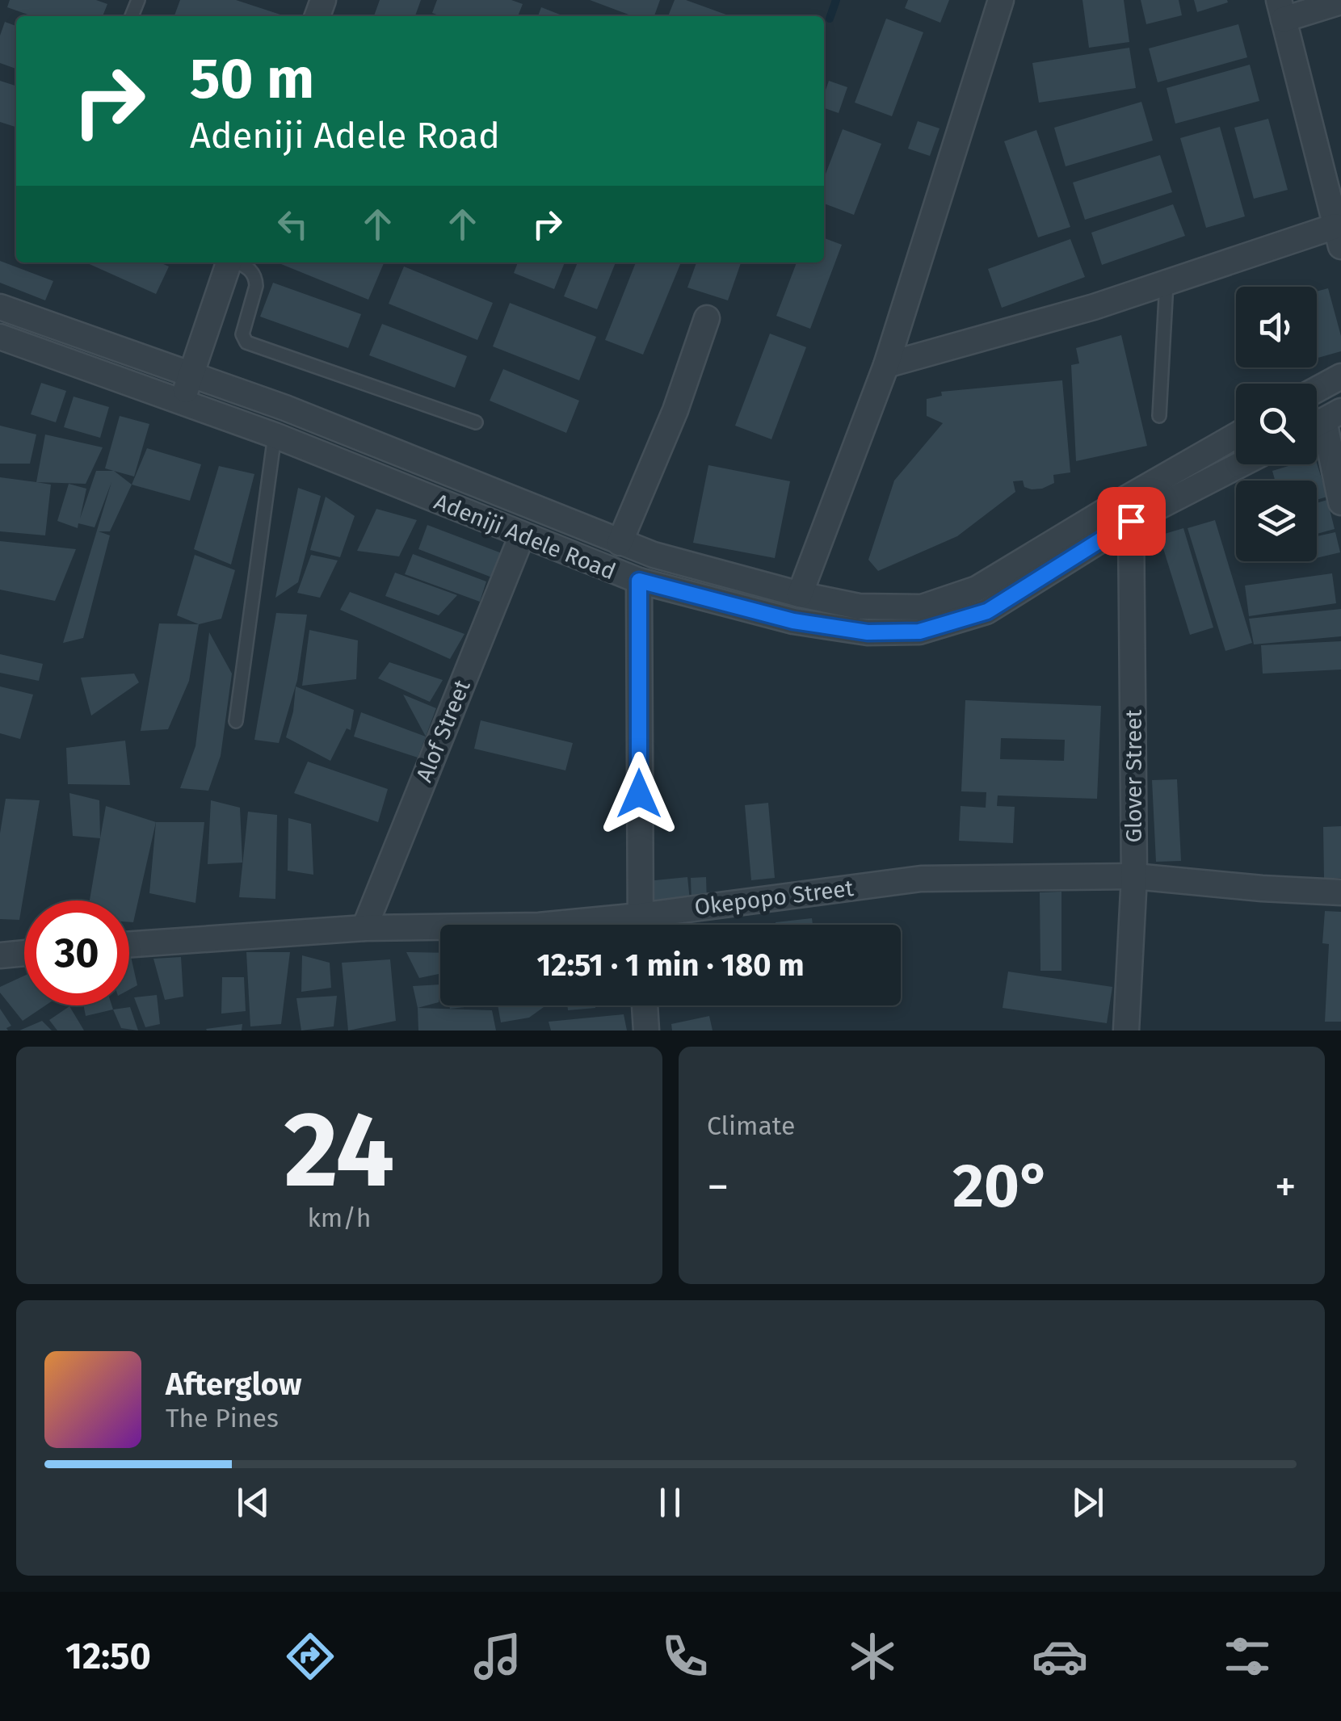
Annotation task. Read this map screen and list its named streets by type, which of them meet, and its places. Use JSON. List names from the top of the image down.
{
  "streets": {
    "street": [
      "Adeniji Adele Road",
      "Alof Street",
      "Glover Street",
      "Okepopo Street"
    ]
  },
  "crossings": [
    ["Adeniji Adele Road", "Alof Street"],
    ["Adeniji Adele Road", "Glover Street"],
    ["Alof Street", "Okepopo Street"],
    ["Glover Street", "Okepopo Street"]
  ],
  "page": {
    "turn": ["50 m", "Adeniji Adele Road"],
    "limit": "30",
    "trip": "12:51 · 1 min · 180 m",
    "tile": [
      ["24", "km/h"],
      "Climate"
    ],
    "heat": ["−", "20°", "+"],
    "song": ["Afterglow", "The Pines"],
    "tabs": "12:50"
  }
}
